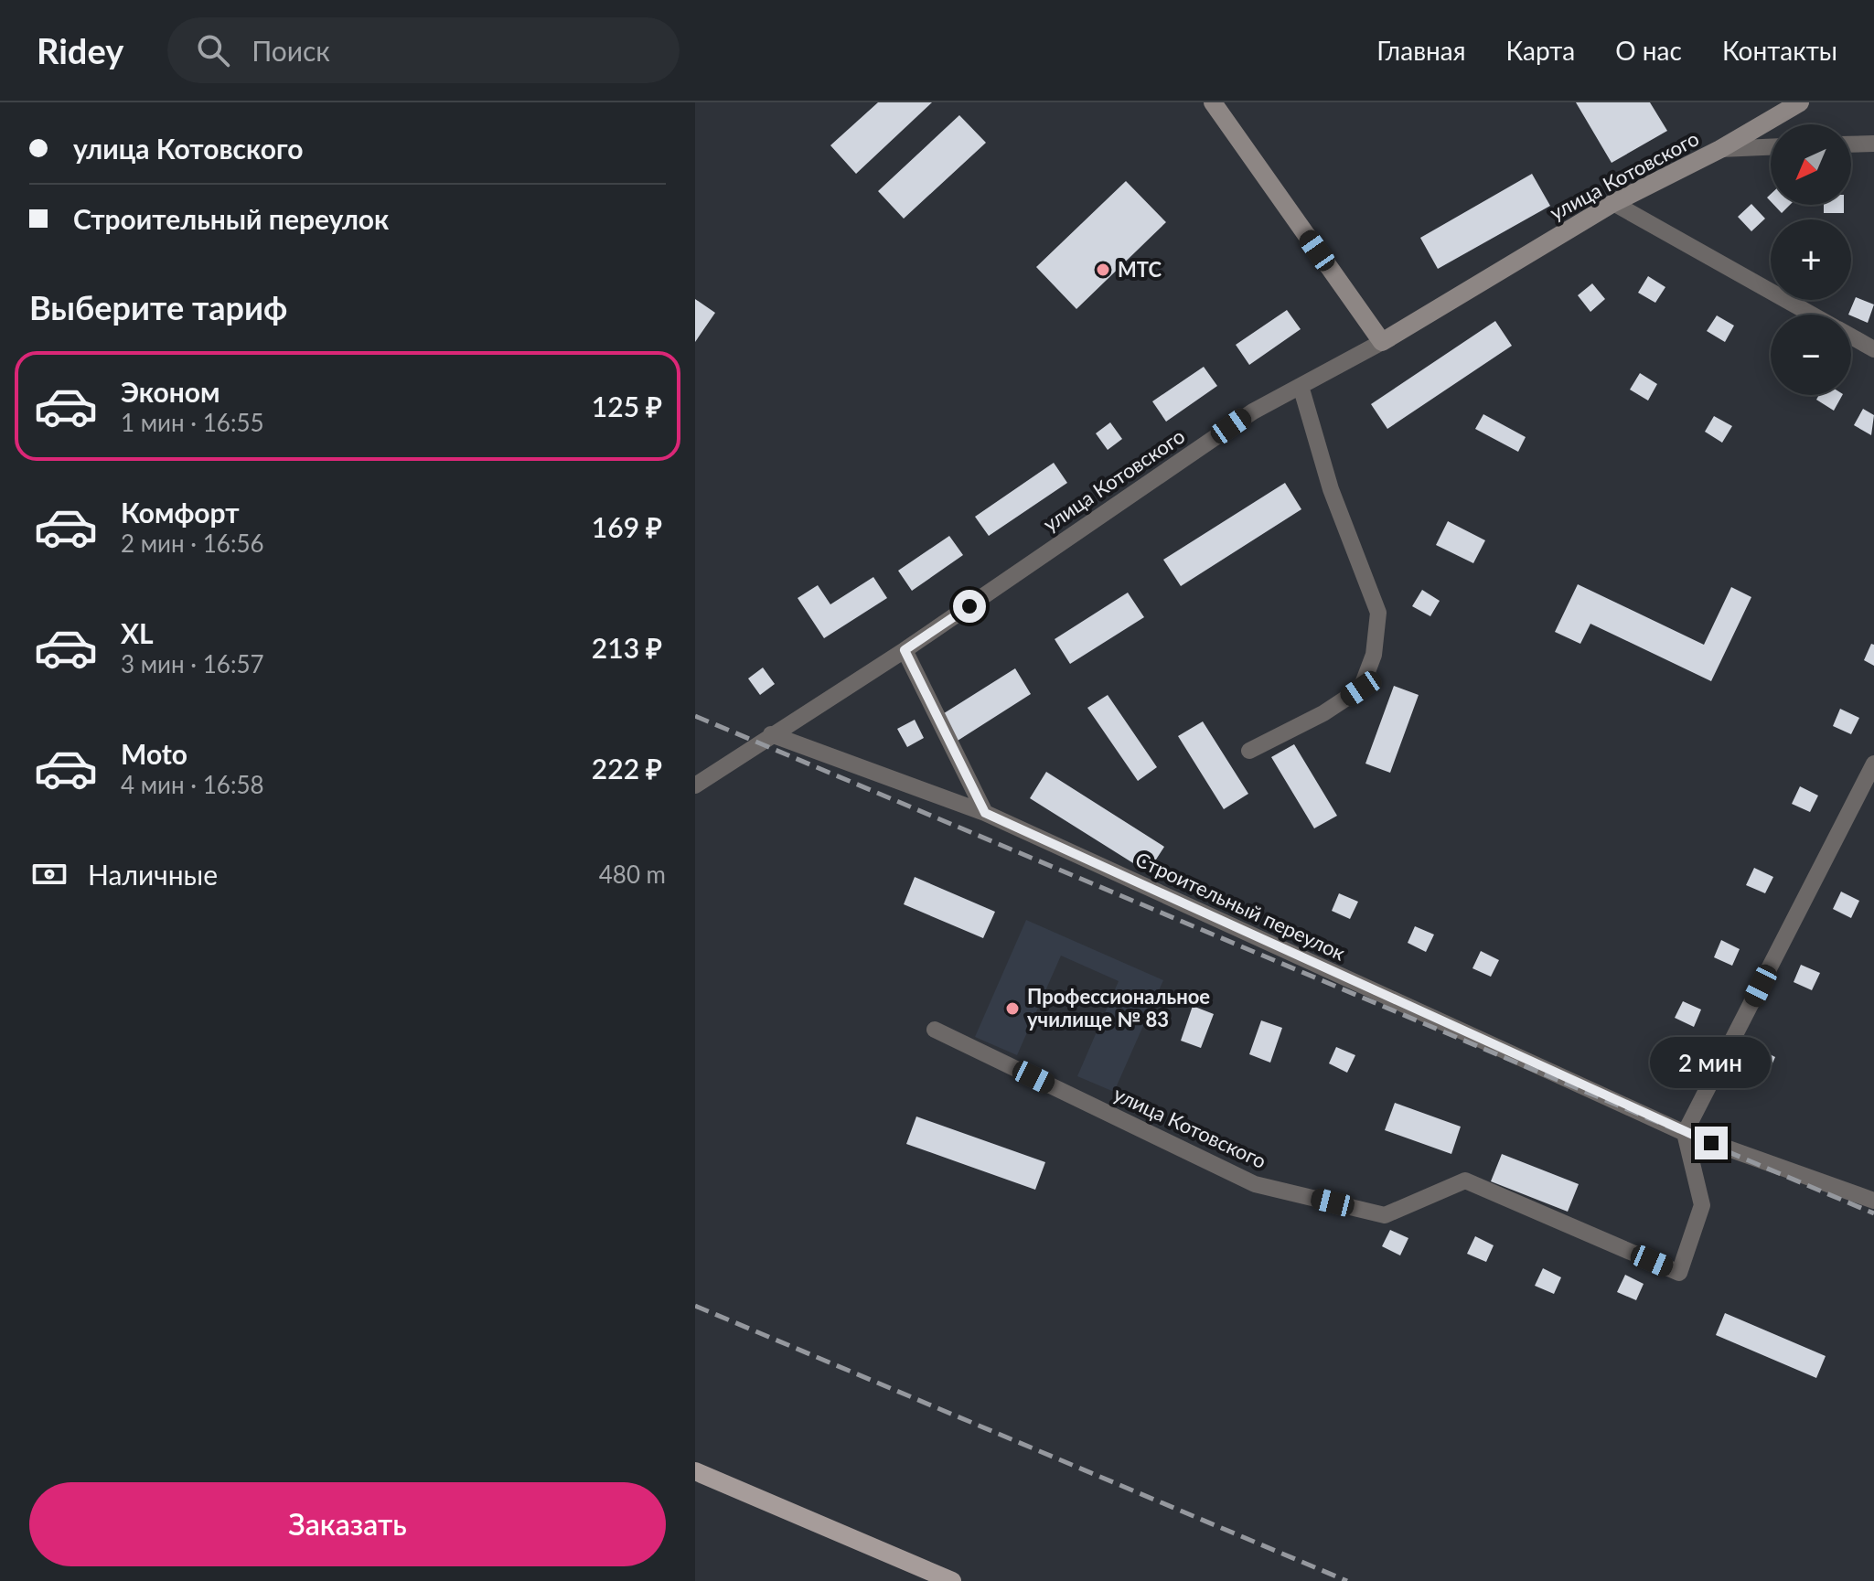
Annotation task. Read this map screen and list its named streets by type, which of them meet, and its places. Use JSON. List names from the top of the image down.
{
  "streets": {
    "main road": ["улица Котовского"],
    "street": ["Строительный переулок"]
  },
  "crossings": [
    ["улица Котовского", "Строительный переулок"]
  ],
  "places": ["МТС", "Профессиональное училище № 83"],
  "north": "bottom left",
  "page": {
    "header": "Ridey",
    "search": "Поиск",
    "nav": [
      "Главная",
      "Карта",
      "О нас",
      "Контакты"
    ],
    "banner": ["улица Котовского", "Строительный переулок"],
    "map_buttons": ["+", "−"],
    "heading": "Выберите тариф",
    "list": [
      {
        "name": "Эконом",
        "note": "1 мин · 16:55",
        "value": "125 ₽"
      },
      {
        "name": "Комфорт",
        "note": "2 мин · 16:56",
        "value": "169 ₽"
      },
      {
        "name": "XL",
        "note": "3 мин · 16:57",
        "value": "213 ₽"
      },
      {
        "name": "Moto",
        "note": "4 мин · 16:58",
        "value": "222 ₽"
      }
    ],
    "pay": ["Наличные", "480 m"],
    "bubble": "2 мин",
    "buttons": "Заказать"
  }
}
